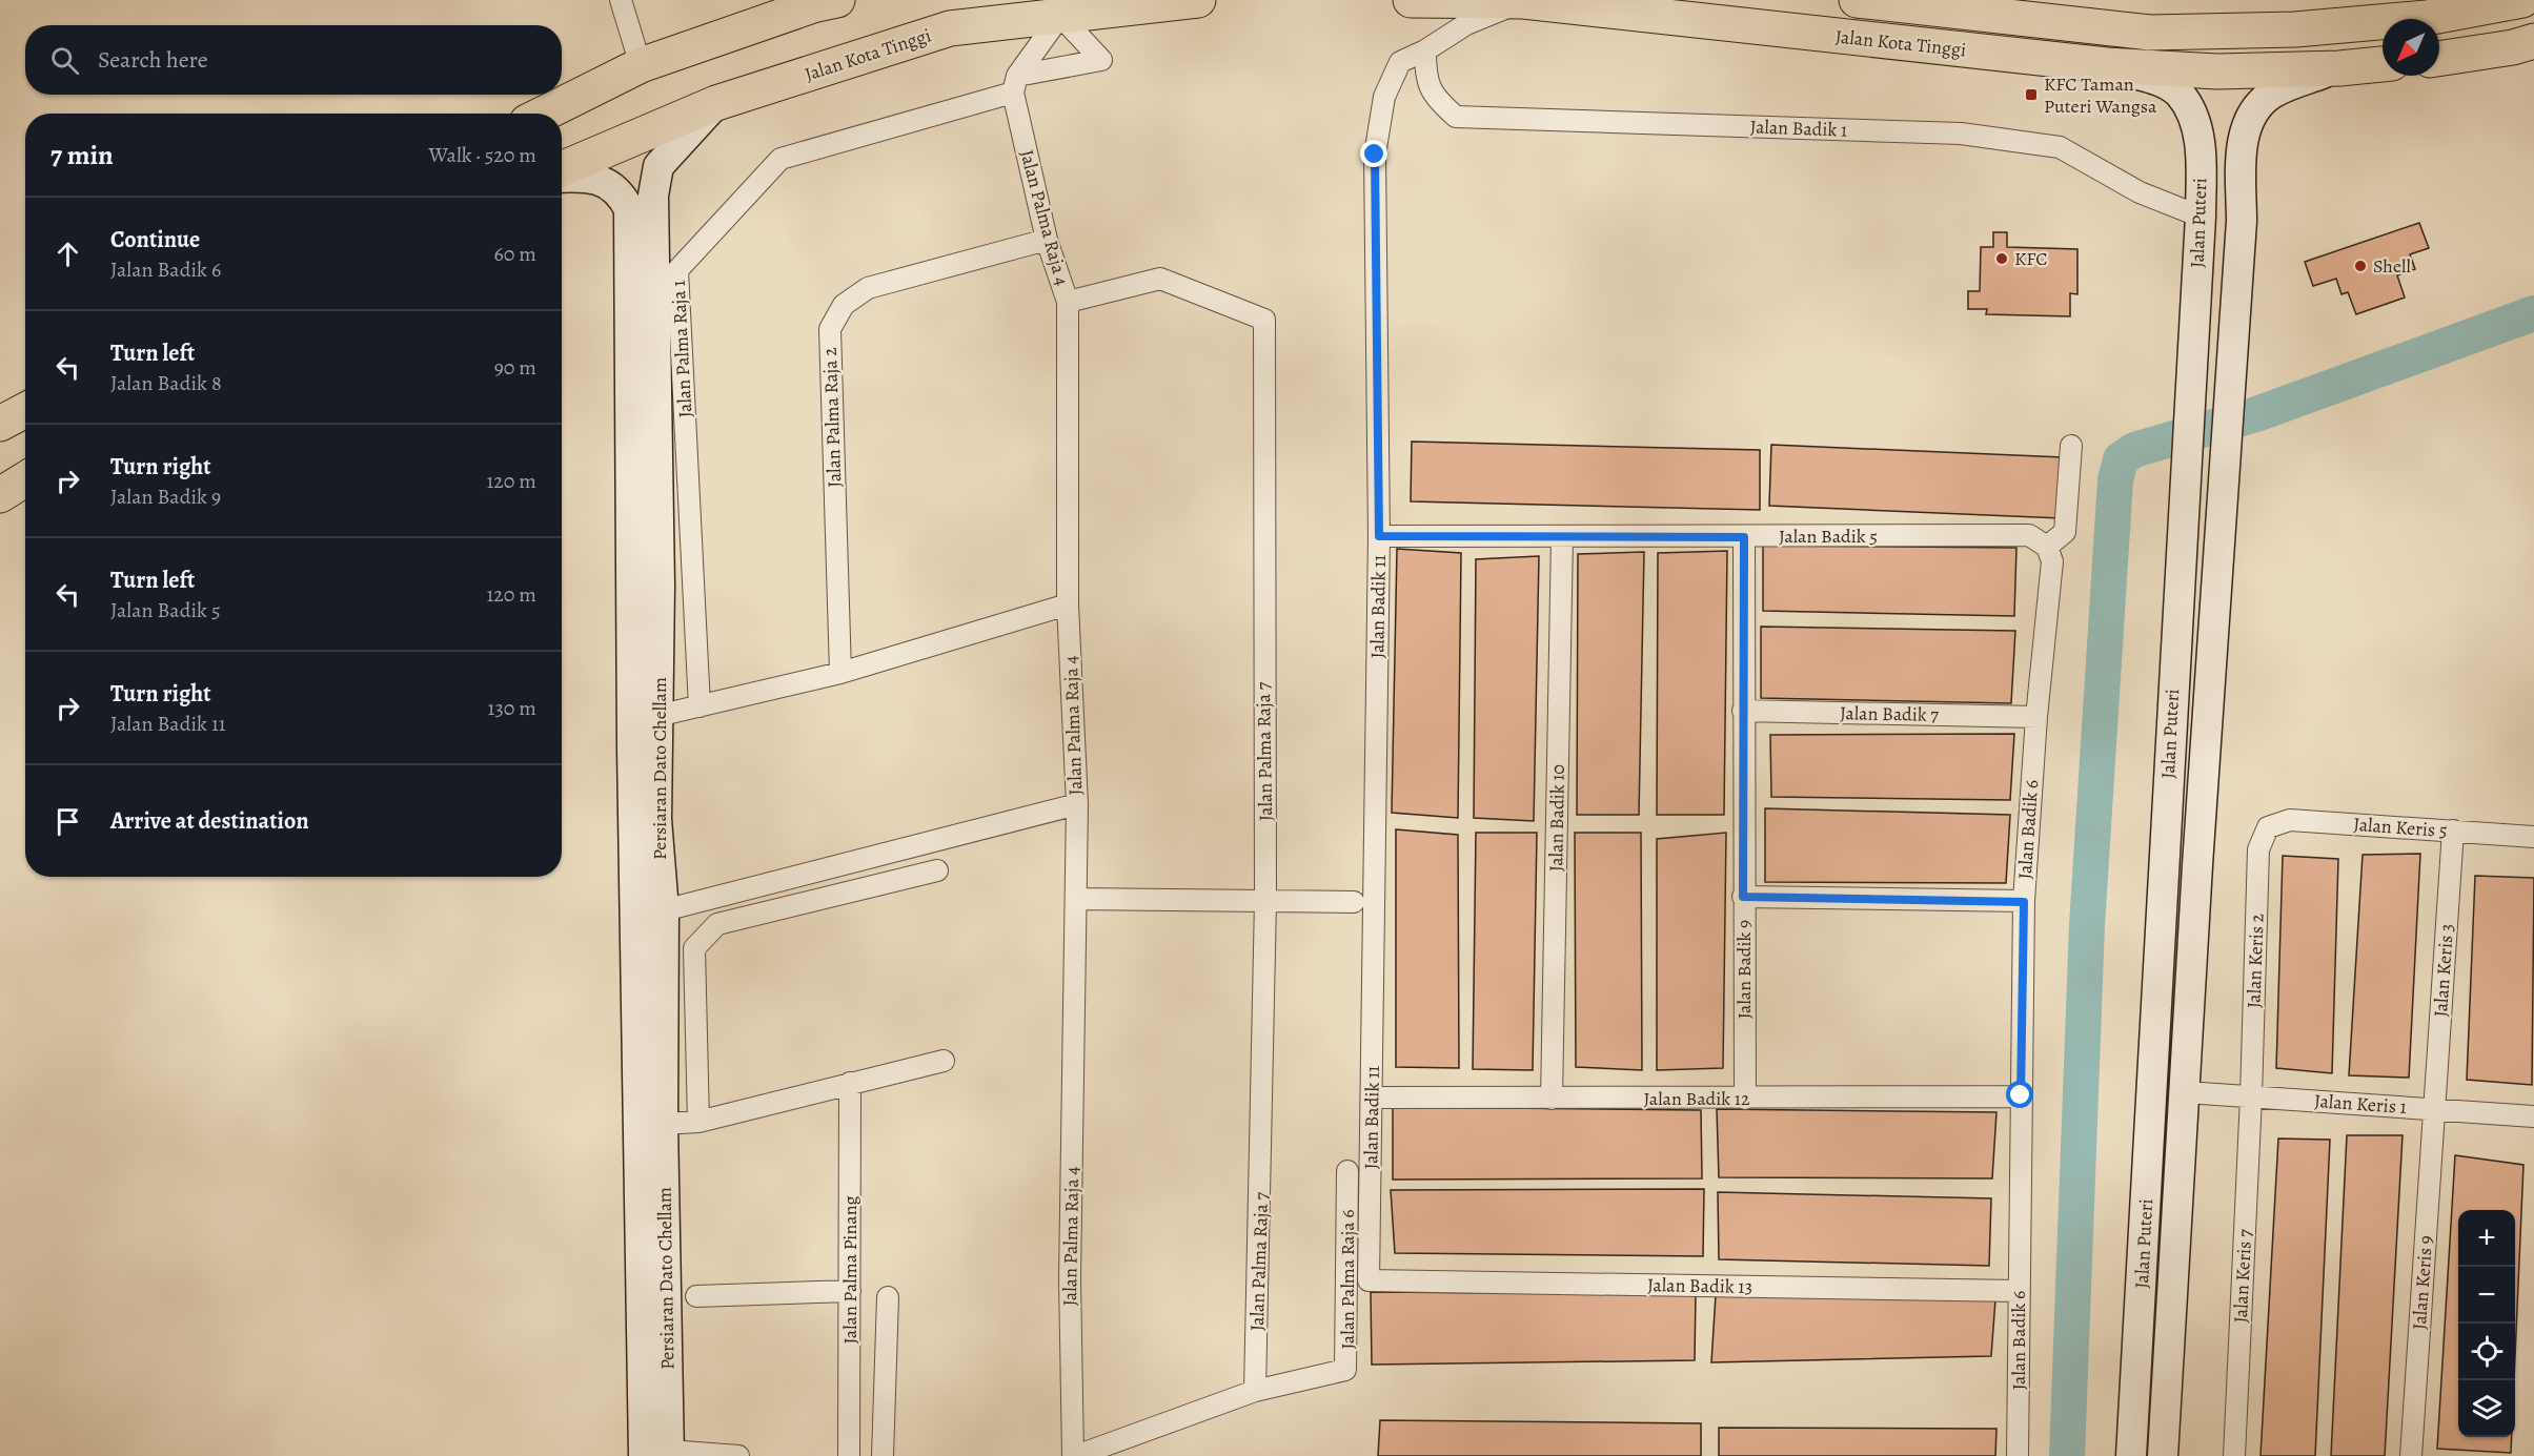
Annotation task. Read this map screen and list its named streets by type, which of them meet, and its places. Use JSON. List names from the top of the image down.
{
  "streets": {
    "highway": ["Jalan Kota Tinggi"],
    "main road": ["Jalan Puteri", "Persiaran Dato Chellam"],
    "street": [
      "Jalan Badik 1",
      "Jalan Palma Raja 4",
      "Jalan Palma Raja 1",
      "Jalan Palma Raja 2",
      "Jalan Badik 5",
      "Jalan Badik 11",
      "Jalan Badik 7",
      "Jalan Palma Raja 7",
      "Jalan Badik 10",
      "Jalan Keris 5",
      "Jalan Badik 6",
      "Jalan Keris 2",
      "Jalan Badik 9",
      "Jalan Keris 3",
      "Jalan Badik 12",
      "Jalan Keris 1",
      "Jalan Palma Pinang",
      "Jalan Keris 7",
      "Jalan Palma Raja 6",
      "Jalan Keris 9",
      "Jalan Badik 13"
    ]
  },
  "crossings": [
    ["Jalan Kota Tinggi", "Jalan Puteri"],
    ["Jalan Kota Tinggi", "Jalan Palma Raja 1"],
    ["Jalan Kota Tinggi", "Jalan Badik 11"],
    ["Jalan Kota Tinggi", "Persiaran Dato Chellam"],
    ["Jalan Badik 1", "Jalan Puteri"],
    ["Jalan Badik 1", "Jalan Badik 11"],
    ["Jalan Palma Raja 4", "Jalan Palma Raja 1"],
    ["Jalan Palma Raja 4", "Jalan Palma Raja 2"],
    ["Jalan Palma Raja 4", "Jalan Palma Raja 7"],
    ["Jalan Palma Raja 4", "Jalan Palma Raja 6"],
    ["Jalan Puteri", "Jalan Keris 1"],
    ["Jalan Badik 5", "Jalan Badik 11"],
    ["Jalan Badik 5", "Jalan Badik 10"],
    ["Jalan Badik 5", "Jalan Badik 6"],
    ["Jalan Badik 5", "Jalan Badik 9"],
    ["Jalan Badik 11", "Jalan Badik 12"],
    ["Jalan Badik 11", "Jalan Badik 13"],
    ["Jalan Badik 7", "Jalan Badik 6"],
    ["Jalan Badik 7", "Jalan Badik 9"],
    ["Jalan Palma Raja 7", "Jalan Palma Raja 6"],
    ["Jalan Badik 10", "Jalan Badik 12"],
    ["Jalan Keris 5", "Jalan Keris 2"],
    ["Jalan Keris 5", "Jalan Keris 3"],
    ["Jalan Badik 6", "Jalan Badik 12"],
    ["Jalan Badik 6", "Jalan Badik 13"],
    ["Jalan Keris 2", "Jalan Keris 1"],
    ["Jalan Keris 2", "Jalan Keris 7"],
    ["Jalan Badik 9", "Jalan Badik 12"],
    ["Jalan Keris 3", "Jalan Keris 1"],
    ["Jalan Keris 3", "Jalan Keris 9"],
    ["Jalan Keris 1", "Jalan Keris 7"],
    ["Jalan Keris 1", "Jalan Keris 9"]
  ],
  "places": {
    "transit": ["KFC Taman Puteri Wangsa"],
    "other": ["KFC", "Shell"]
  },
  "north": "bottom left",
  "page": {
    "search": "Search here",
    "heading": ["7 min", "Walk · 520 m"],
    "list": [
      ["Continue", "Jalan Badik 6", "60 m"],
      ["Turn left", "Jalan Badik 8", "90 m"],
      ["Turn right", "Jalan Badik 9", "120 m"],
      ["Turn left", "Jalan Badik 5", "120 m"],
      ["Turn right", "Jalan Badik 11", "130 m"],
      "Arrive at destination"
    ],
    "map_buttons": ["+", "−"]
  }
}
